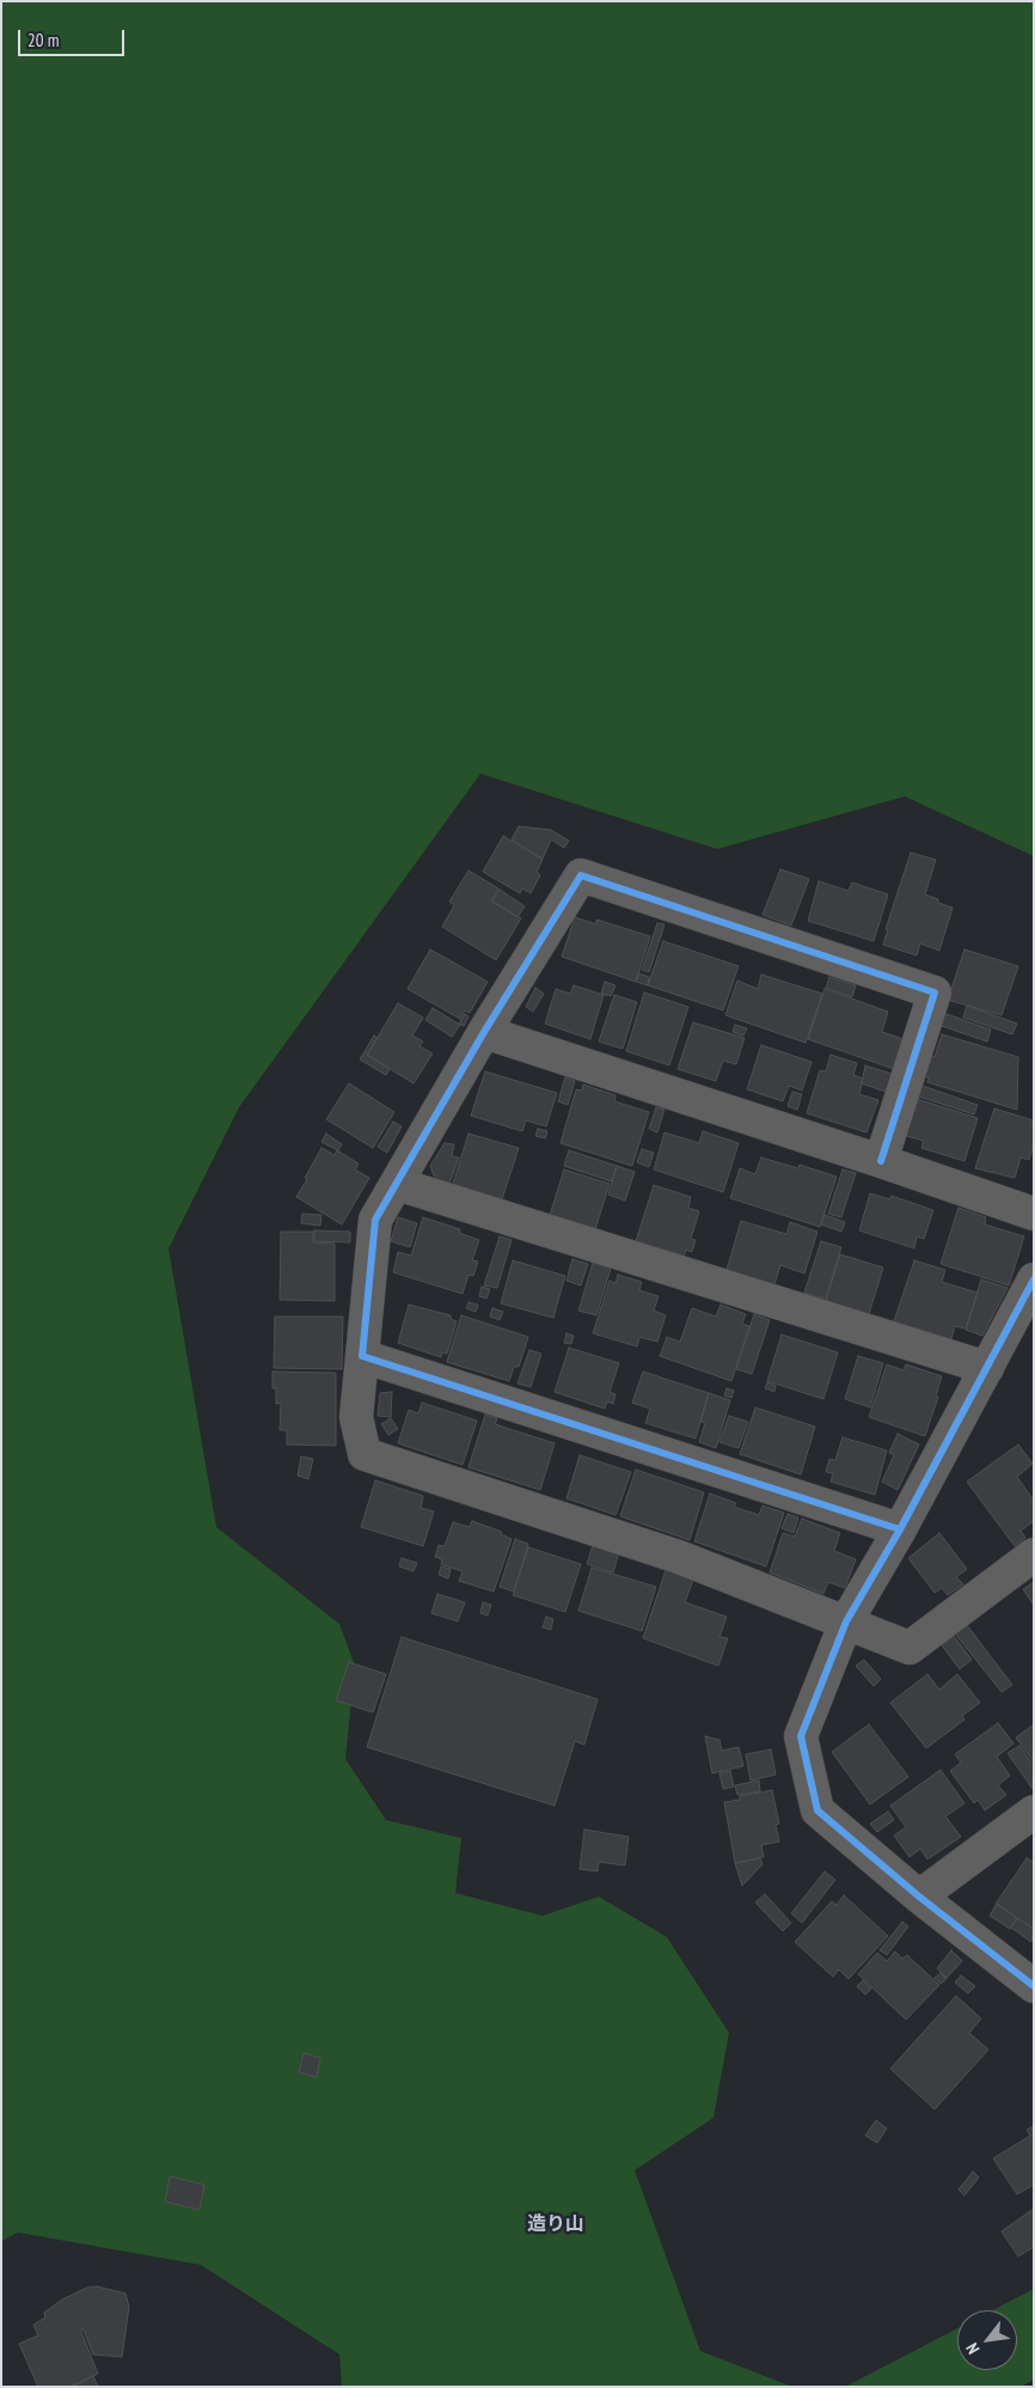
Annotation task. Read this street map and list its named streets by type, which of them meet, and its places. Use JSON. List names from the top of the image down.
{
  "districts": ["造り山"],
  "scale_bar": "20 m",
  "north": "bottom left"
}
